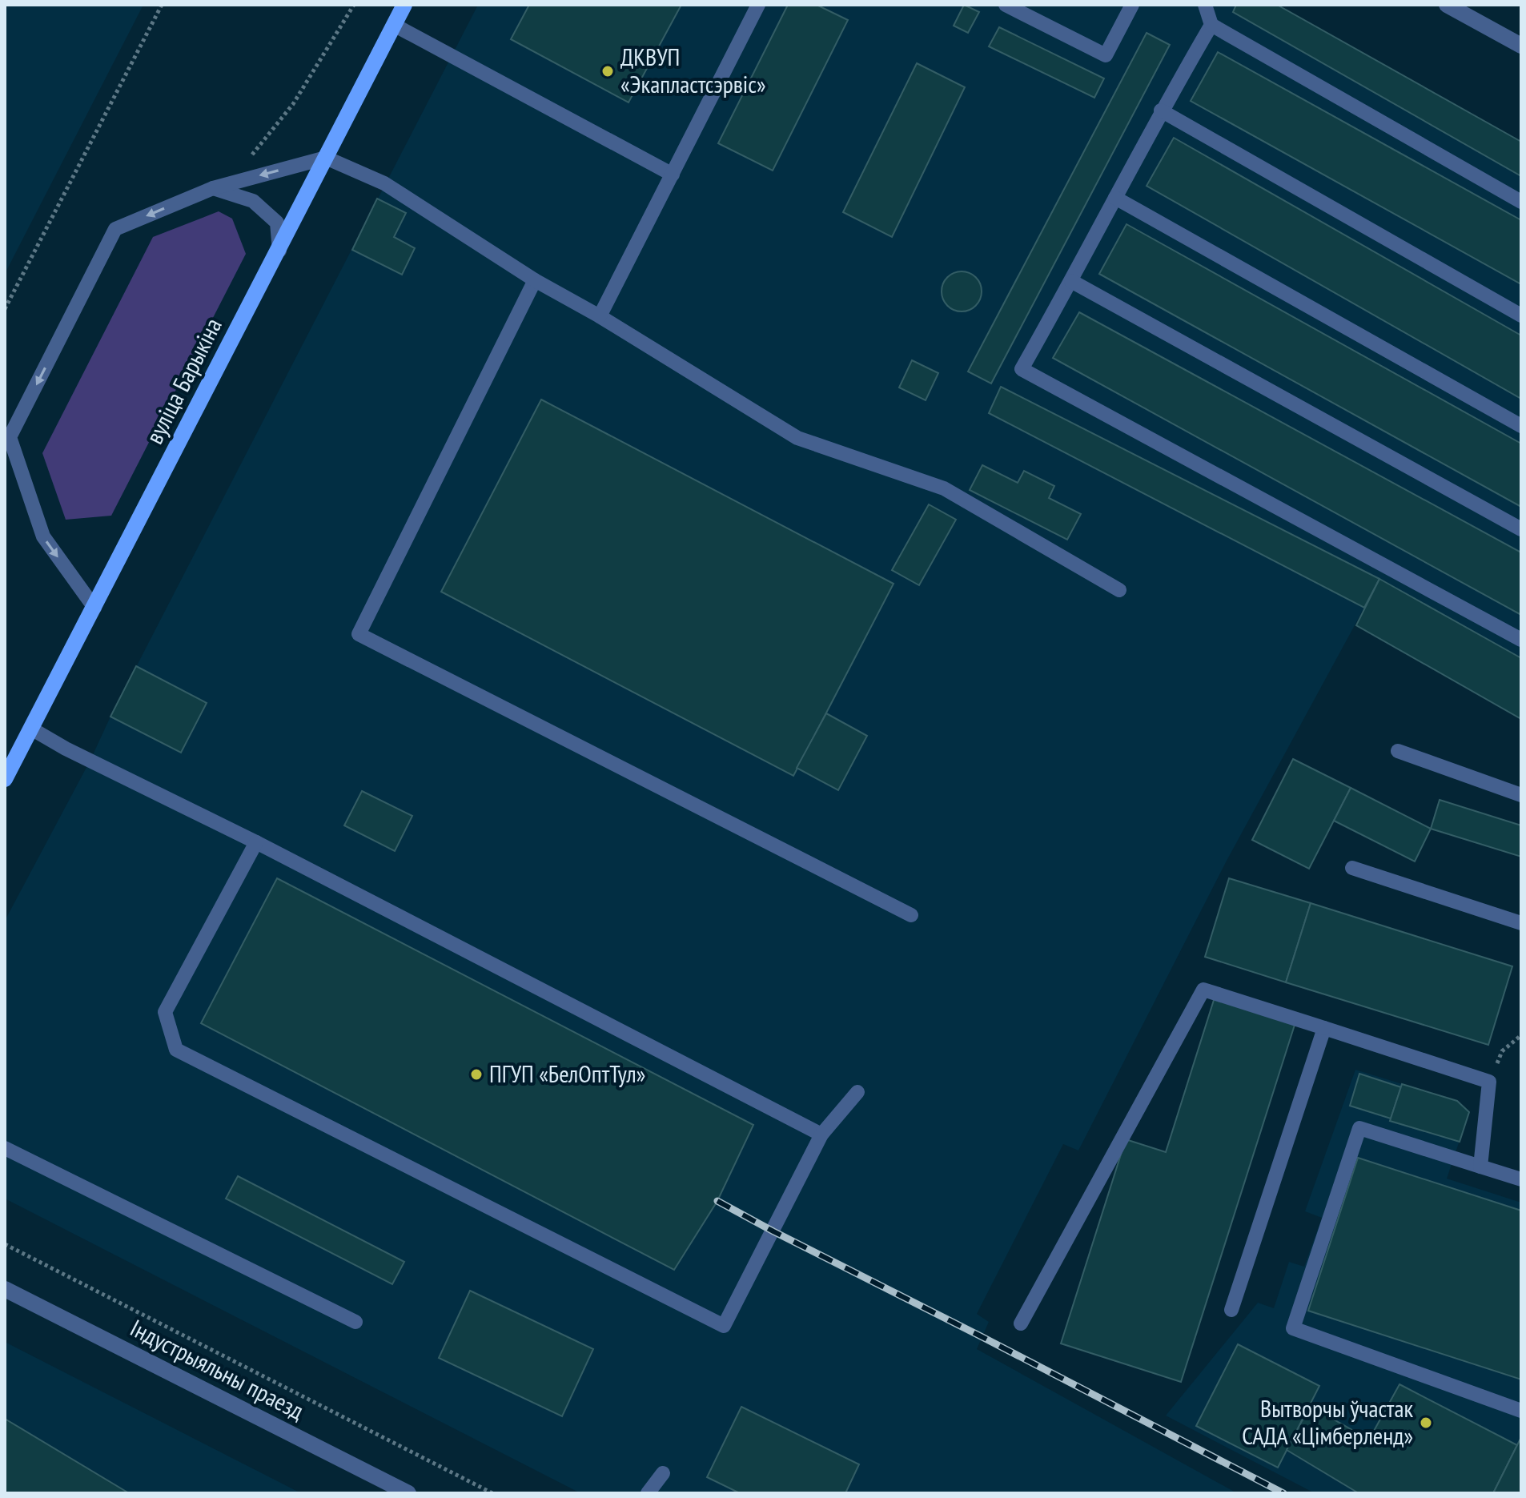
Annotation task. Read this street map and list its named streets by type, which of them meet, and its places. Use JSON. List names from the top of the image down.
{
  "streets": {
    "main road": ["вуліца Барыкіна"],
    "street": ["Індустрыяльны праезд"]
  },
  "places": ["ДКВУП «Экапластсэрвіс»", "ПГУП «БелОптТул»", "Вытворчы ўчастак САДА «Цімберленд»"]
}
